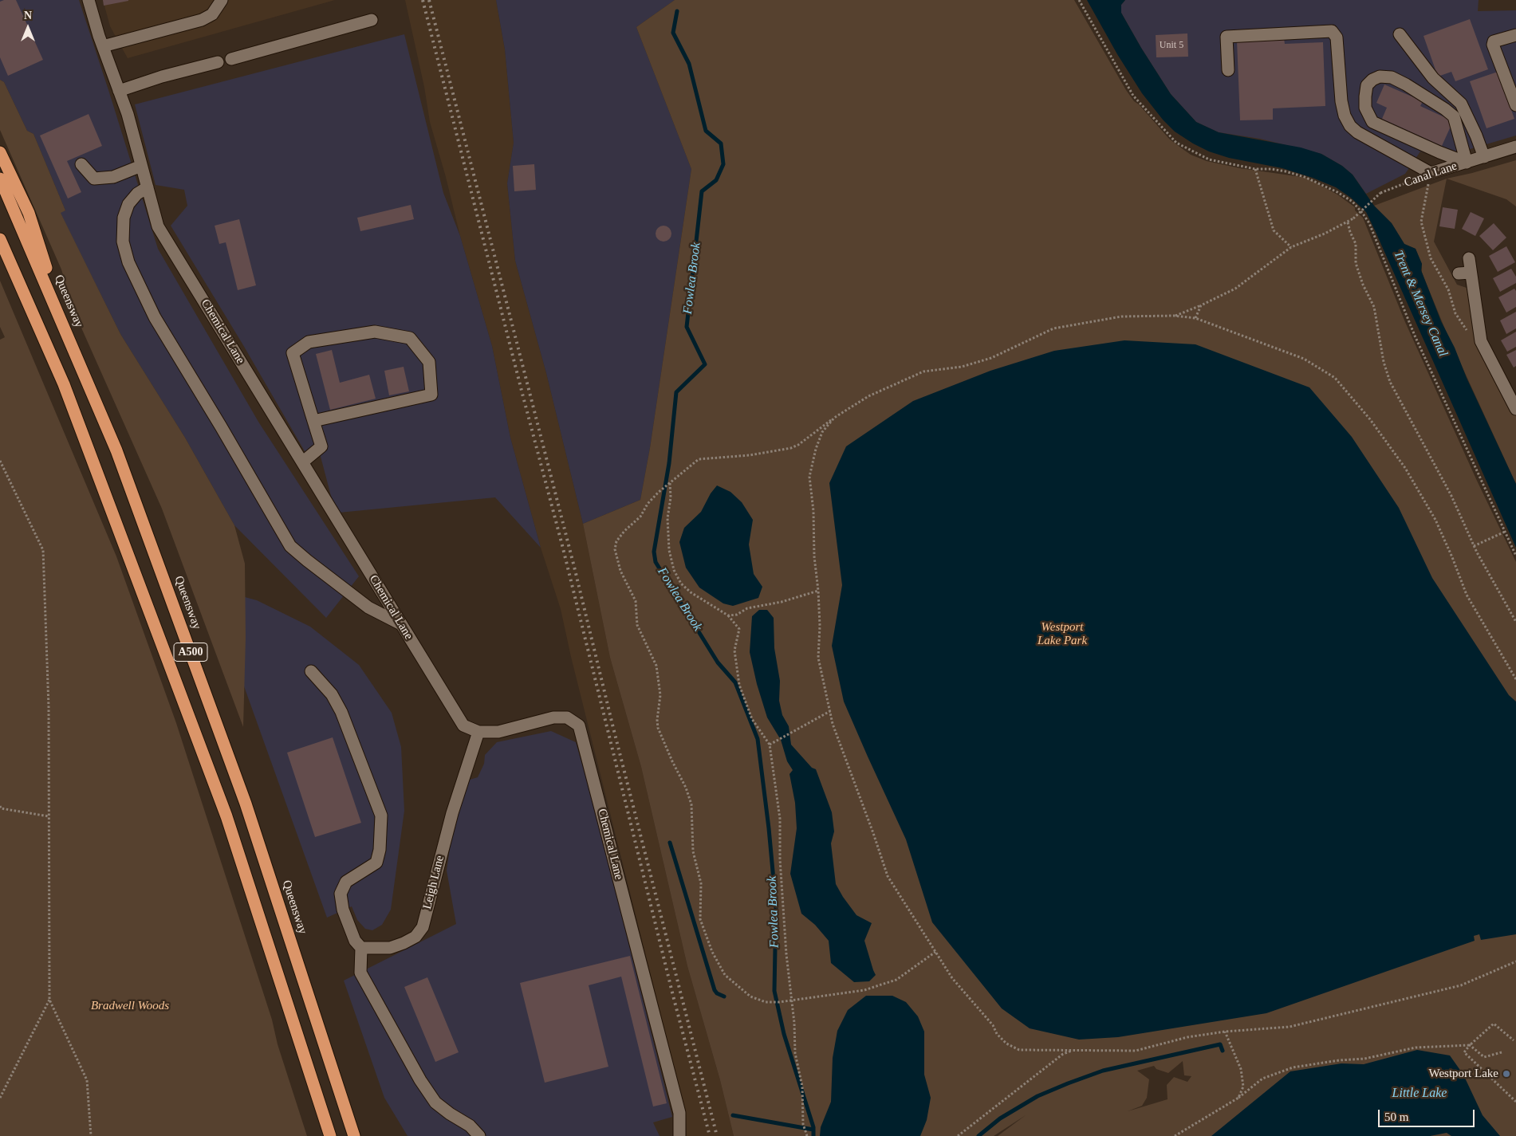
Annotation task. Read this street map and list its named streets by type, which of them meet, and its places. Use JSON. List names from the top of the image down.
{
  "streets": {
    "highway": ["Queensway", "A500"],
    "street": ["Canal Lane", "Chemical Lane", "Leigh Lane"]
  },
  "crossings": [
    ["Chemical Lane", "Leigh Lane"]
  ],
  "water": ["Fowlea Brook", "Trent & Mersey Canal", "Little Lake"],
  "parks": ["Westport Lake Park", "Bradwell Woods"],
  "places": ["Westport Lake"],
  "house_numbers": ["Unit 5"],
  "scale_bar": "50 m",
  "north": "top"
}
